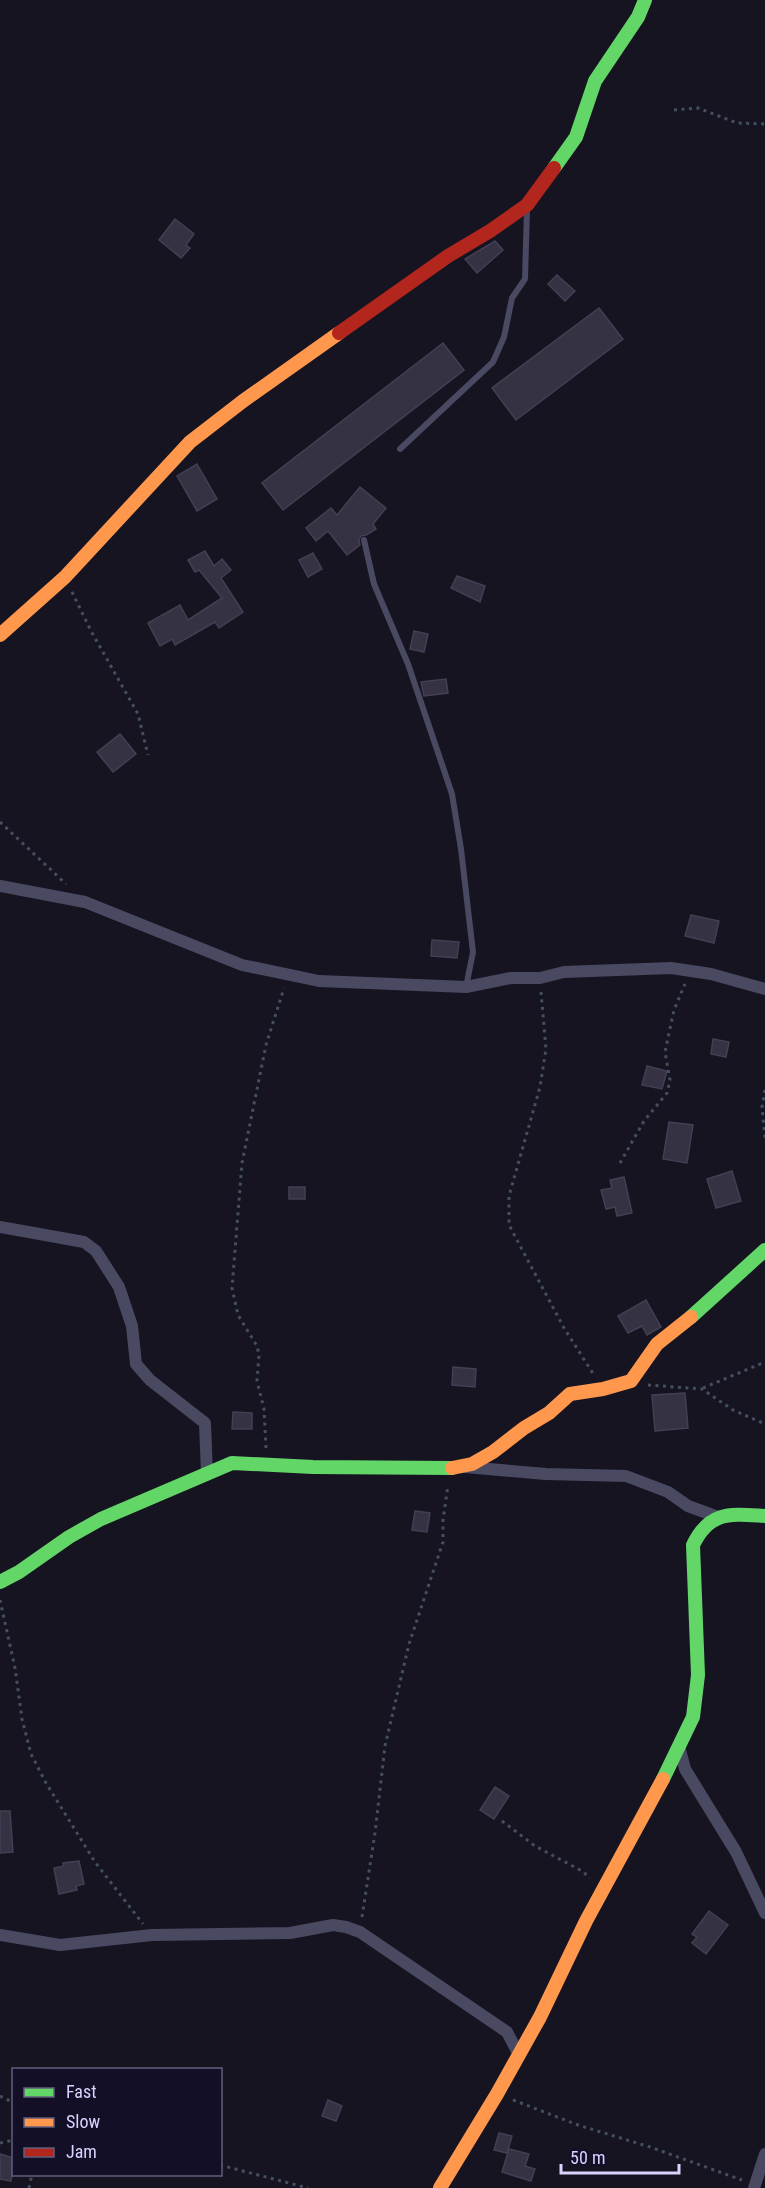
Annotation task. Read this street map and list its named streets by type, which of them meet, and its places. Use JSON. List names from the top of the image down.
{
  "legend": ["Fast", "Slow", "Jam"],
  "scale_bar": "50 m"
}
